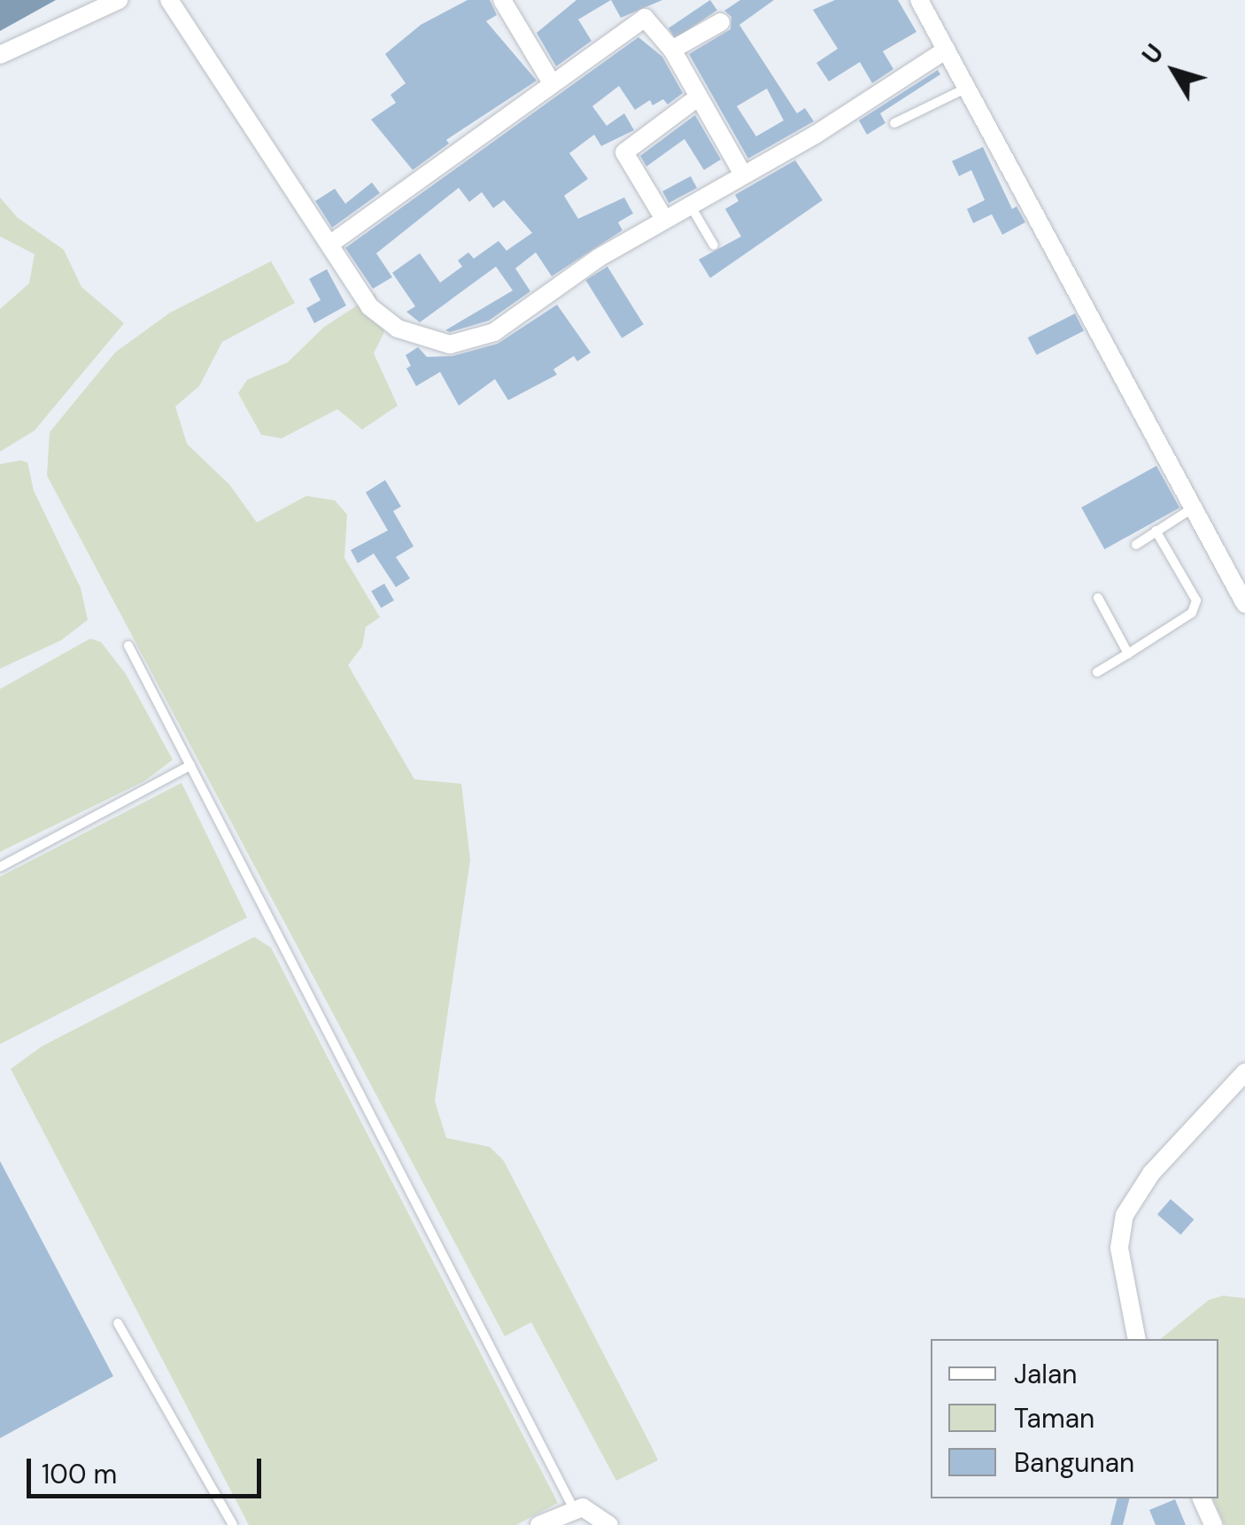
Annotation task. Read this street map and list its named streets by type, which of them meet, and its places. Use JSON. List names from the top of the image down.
{
  "legend": ["Jalan", "Taman", "Bangunan"],
  "scale_bar": "100 m",
  "north": "top left"
}
